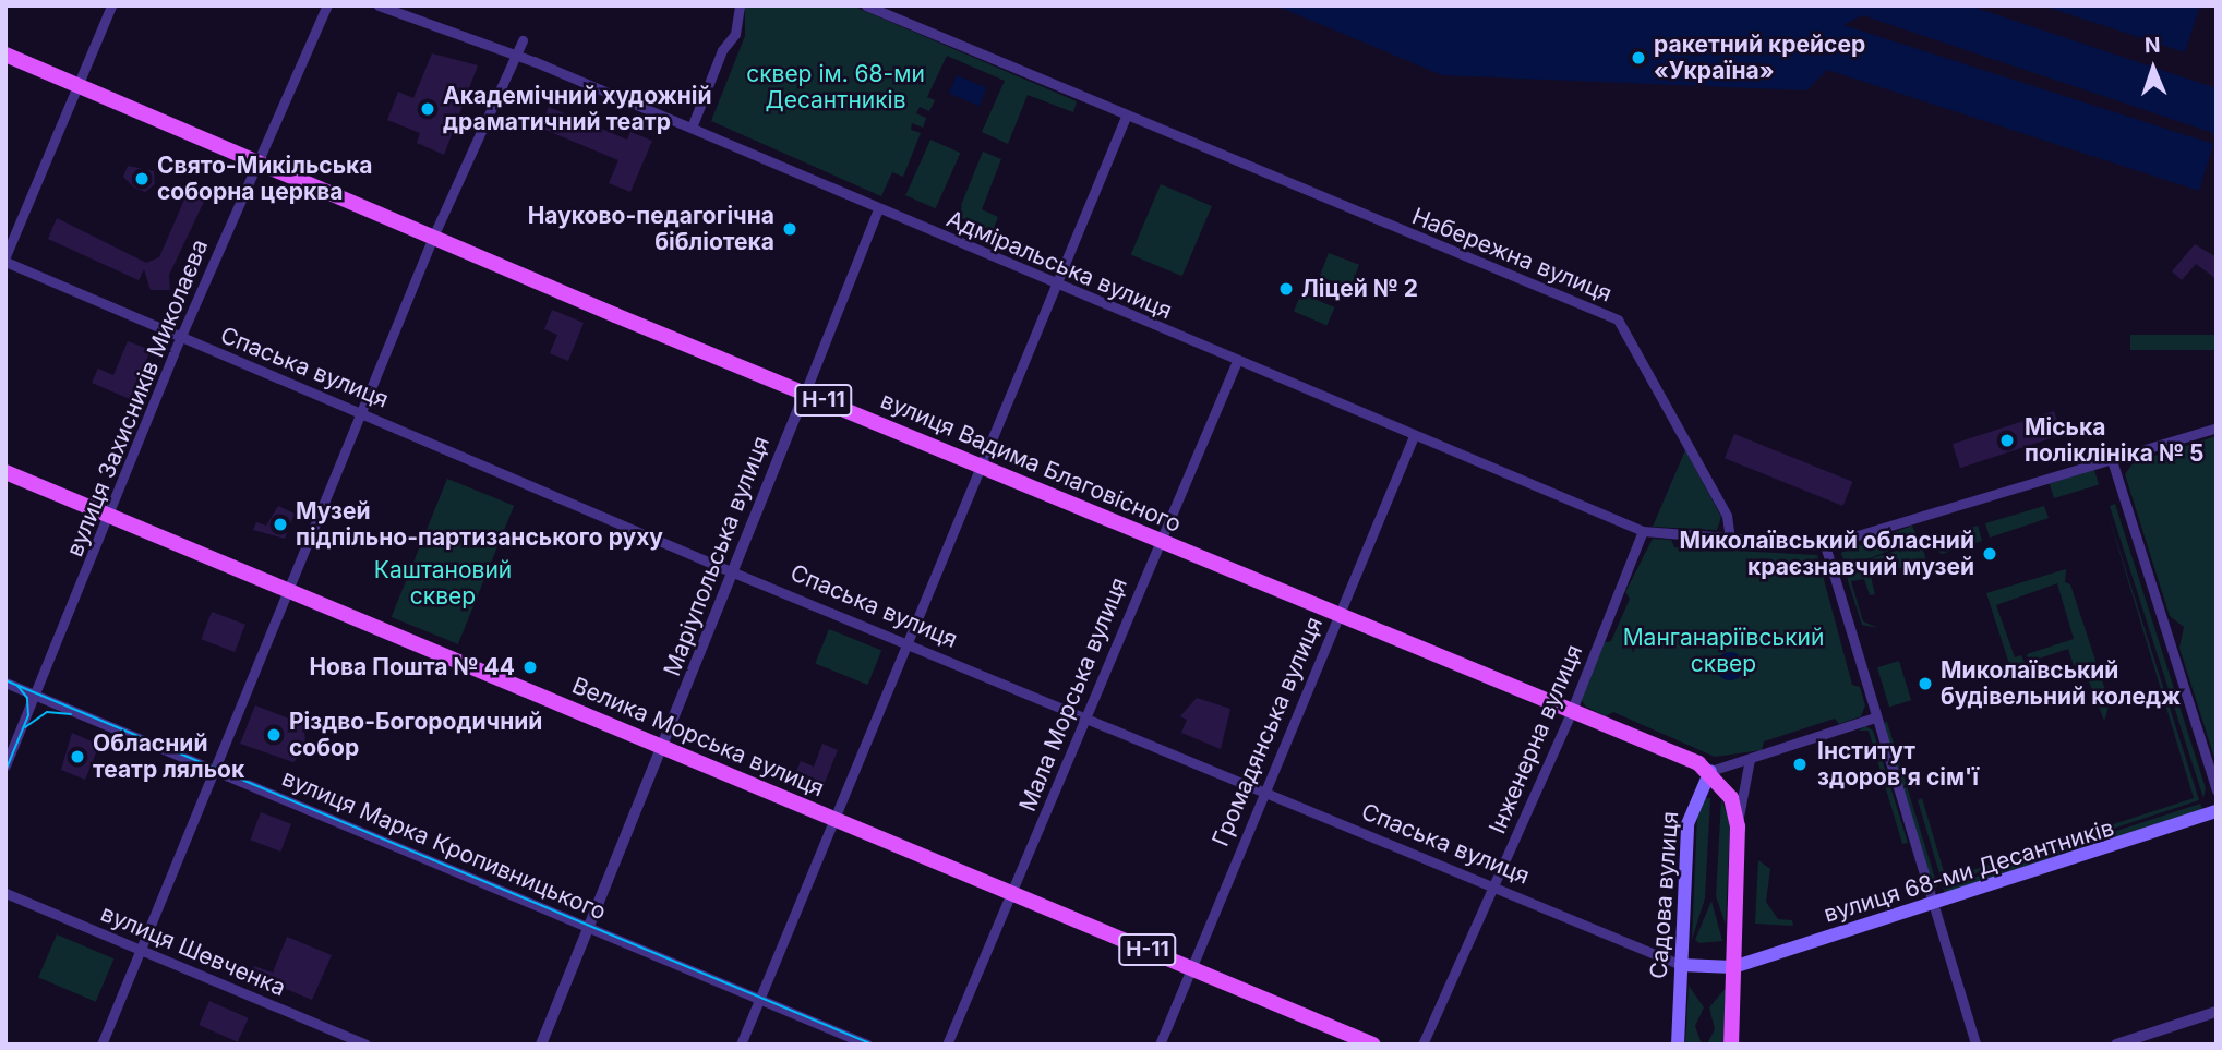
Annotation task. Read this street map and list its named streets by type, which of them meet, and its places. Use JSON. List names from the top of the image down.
{
  "streets": {
    "main road": [
      "Спаська вулиця",
      "Н-11",
      "вулиця Вадима Благовісного",
      "Велика Морська вулиця",
      "вулиця 68-ми Десантників",
      "Садова вулиця"
    ],
    "street": [
      "Набережна вулиця",
      "Адміральська вулиця",
      "вулиця Захисників Миколаєва",
      "Маріупольська вулиця",
      "Мала Морська вулиця",
      "Громадянська вулиця",
      "Інженерна вулиця",
      "вулиця Марка Кропивницького",
      "вулиця Шевченка"
    ]
  },
  "crossings": [
    ["Набережна вулиця", "Адміральська вулиця"],
    ["Адміральська вулиця", "Маріупольська вулиця"],
    ["Адміральська вулиця", "Мала Морська вулиця"],
    ["Адміральська вулиця", "Громадянська вулиця"],
    ["Адміральська вулиця", "Інженерна вулиця"],
    ["Спаська вулиця", "вулиця Захисників Миколаєва"],
    ["Спаська вулиця", "Маріупольська вулиця"],
    ["Спаська вулиця", "Мала Морська вулиця"],
    ["Спаська вулиця", "Громадянська вулиця"],
    ["Спаська вулиця", "Інженерна вулиця"],
    ["Спаська вулиця", "вулиця 68-ми Десантників"],
    ["Спаська вулиця", "Садова вулиця"],
    ["вулиця Захисників Миколаєва", "вулиця Вадима Благовісного"],
    ["вулиця Захисників Миколаєва", "Велика Морська вулиця"],
    ["вулиця Захисників Миколаєва", "вулиця Марка Кропивницького"],
    ["вулиця Вадима Благовісного", "Маріупольська вулиця"],
    ["вулиця Вадима Благовісного", "Мала Морська вулиця"],
    ["вулиця Вадима Благовісного", "Громадянська вулиця"],
    ["вулиця Вадима Благовісного", "Інженерна вулиця"],
    ["вулиця Вадима Благовісного", "Садова вулиця"],
    ["Маріупольська вулиця", "Велика Морська вулиця"],
    ["Маріупольська вулиця", "вулиця Марка Кропивницького"],
    ["Мала Морська вулиця", "Велика Морська вулиця"],
    ["Громадянська вулиця", "Велика Морська вулиця"]
  ],
  "parks": ["сквер ім. 68-ми Десантників", "Каштановий сквер", "Манганаріївський сквер"],
  "places": [
    "ракетний крейсер «Україна»",
    "Академічний художній драматичний театр",
    "Свято-Микільська соборна церква",
    "Науково-педагогічна бібліотека",
    "Ліцей № 2",
    "Міська поліклініка № 5",
    "Музей підпільно-партизанського руху",
    "Миколаївський обласний краєзнавчий музей",
    "Нова Пошта № 44",
    "Миколаївський будівельний коледж",
    "Різдво-Богородичний собор",
    "Обласний театр ляльок",
    "Інститут здоров'я сім'ї"
  ],
  "north": "top"
}
